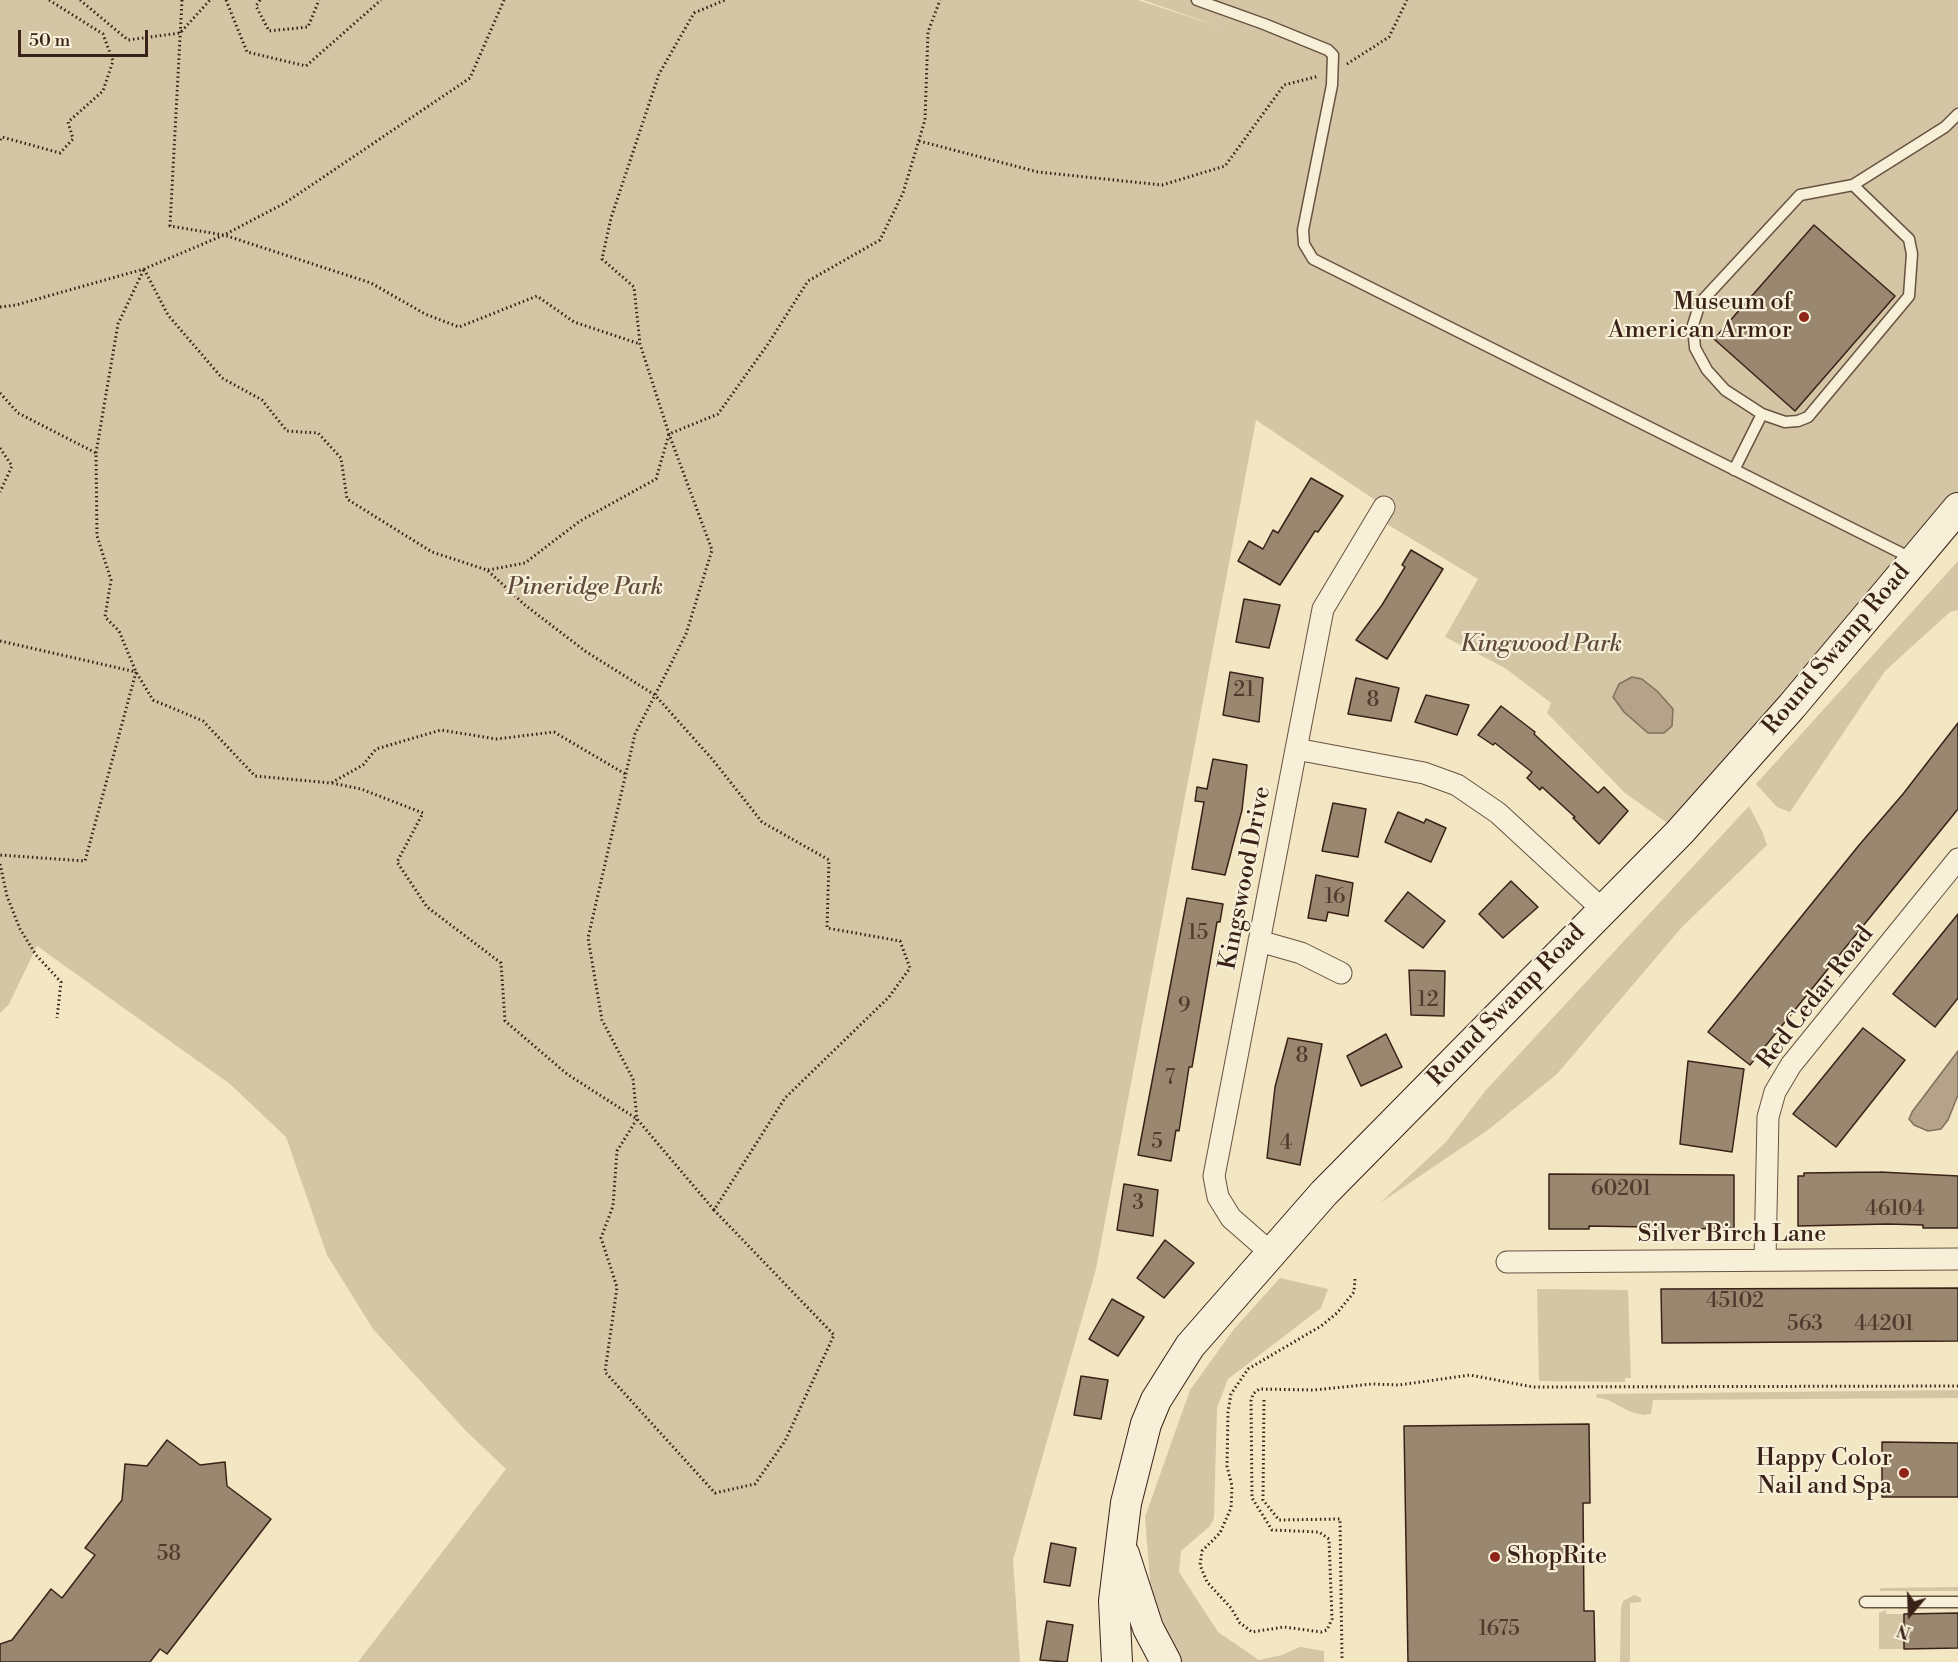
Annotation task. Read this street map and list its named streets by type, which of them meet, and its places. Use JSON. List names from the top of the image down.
{
  "streets": {
    "main road": ["Round Swamp Road"],
    "street": ["Kingswood Drive", "Red Cedar Road", "Silver Birch Lane"]
  },
  "crossings": [
    ["Round Swamp Road", "Kingswood Drive"],
    ["Red Cedar Road", "Silver Birch Lane"]
  ],
  "parks": ["Pineridge Park", "Kingwood Park"],
  "places": ["Museum of American Armor", "Happy Color Nail and Spa", "ShopRite"],
  "house_numbers": [
    "21",
    "8",
    "16",
    "15",
    "12",
    "9",
    "8",
    "7",
    "5",
    "4",
    "60201",
    "3",
    "46104",
    "45102",
    "563",
    "44201",
    "58",
    "1675"
  ],
  "scale_bar": "50 m",
  "north": "bottom"
}
